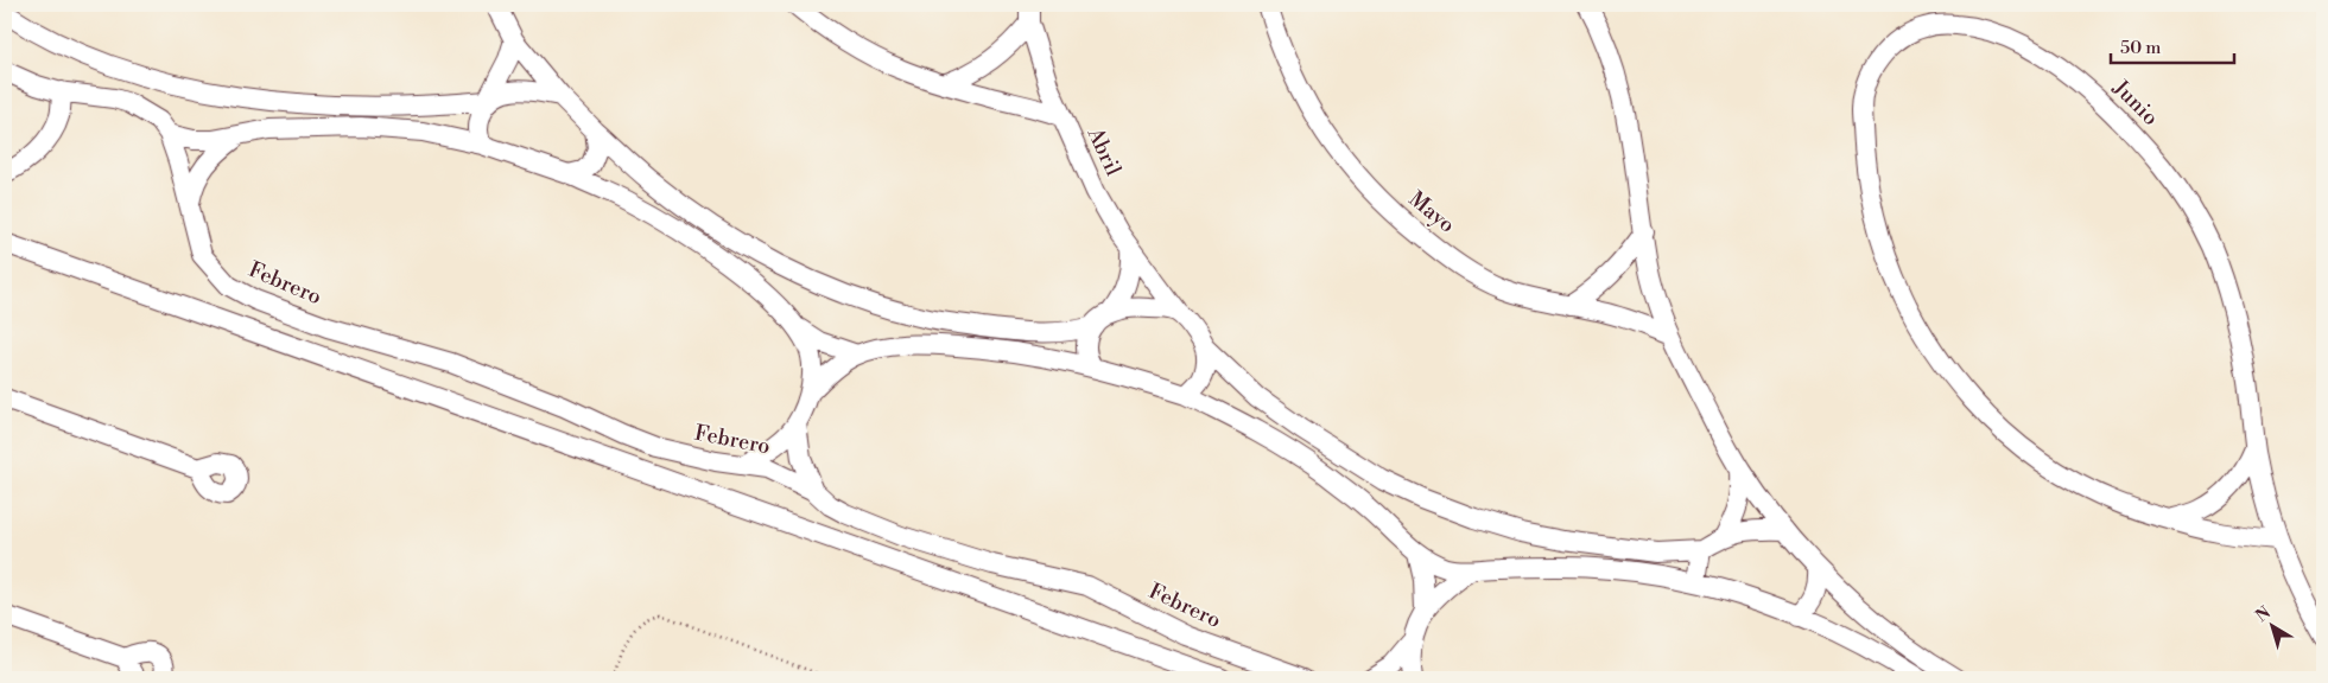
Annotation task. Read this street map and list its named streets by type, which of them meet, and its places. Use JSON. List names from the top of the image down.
{
  "streets": {
    "street": [
      "Junio",
      "Abril",
      "Mayo",
      "Febrero"
    ]
  },
  "scale_bar": "50 m",
  "north": "top left"
}
